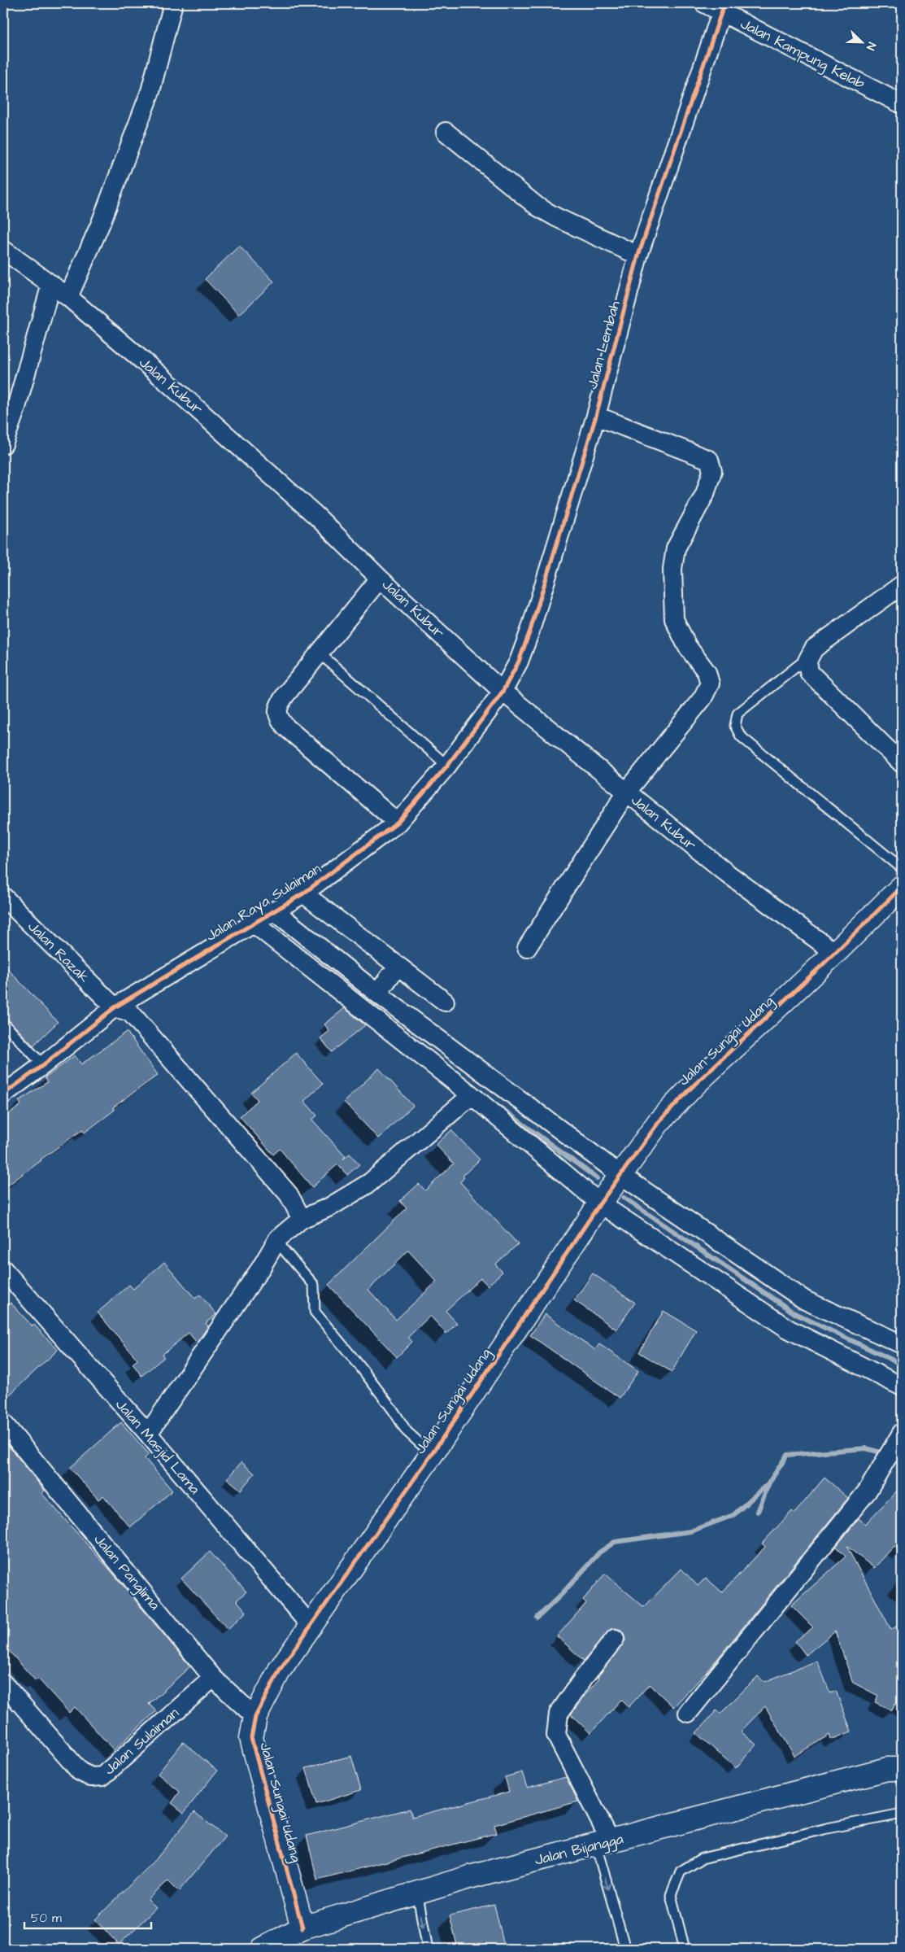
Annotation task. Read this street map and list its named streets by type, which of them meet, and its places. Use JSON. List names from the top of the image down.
{
  "streets": {
    "street": [
      "Jalan Kampung Kelab",
      "Jalan Lembah",
      "Jalan Kubur",
      "Jalan Raya Sulaiman",
      "Jalan Razak",
      "Jalan Sungai Udang",
      "Jalan Masjid Lama",
      "Jalan Panglima",
      "Jalan Sulaiman",
      "Jalan Bijangga"
    ]
  },
  "crossings": [
    ["Jalan Kampung Kelab", "Jalan Lembah"],
    ["Jalan Lembah", "Jalan Kubur"],
    ["Jalan Lembah", "Jalan Raya Sulaiman"],
    ["Jalan Kubur", "Jalan Raya Sulaiman"],
    ["Jalan Kubur", "Jalan Sungai Udang"],
    ["Jalan Raya Sulaiman", "Jalan Razak"],
    ["Jalan Sungai Udang", "Jalan Masjid Lama"],
    ["Jalan Sungai Udang", "Jalan Panglima"],
    ["Jalan Sungai Udang", "Jalan Bijangga"],
    ["Jalan Panglima", "Jalan Sulaiman"]
  ],
  "scale_bar": "50 m",
  "north": "bottom right"
}
